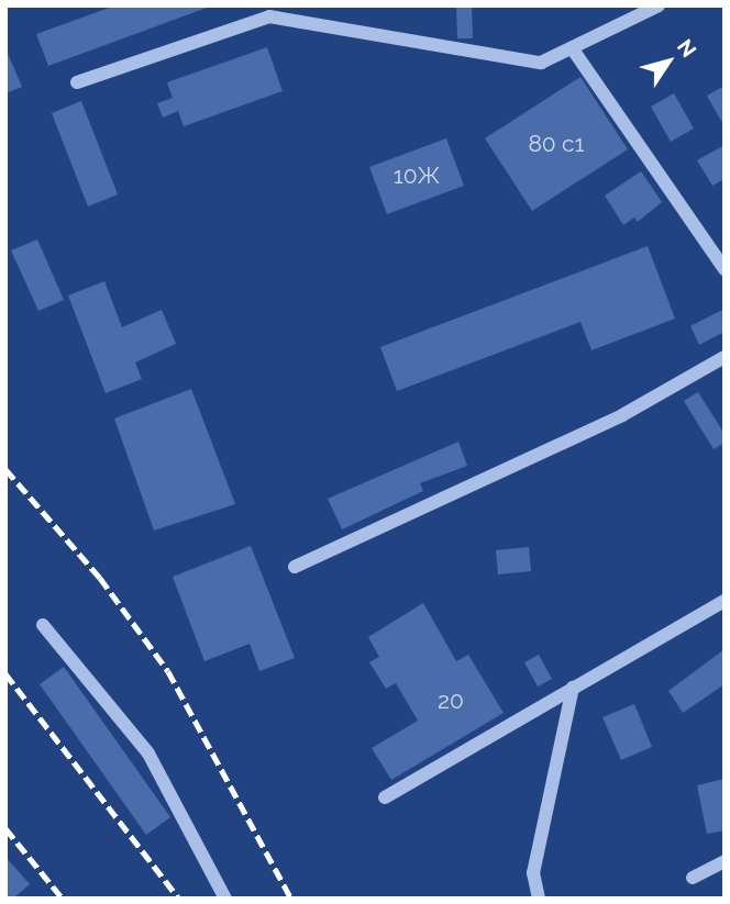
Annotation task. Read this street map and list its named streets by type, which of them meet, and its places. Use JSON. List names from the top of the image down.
{
  "house_numbers": ["80 с1", "10Ж", "20"],
  "north": "top right"
}
